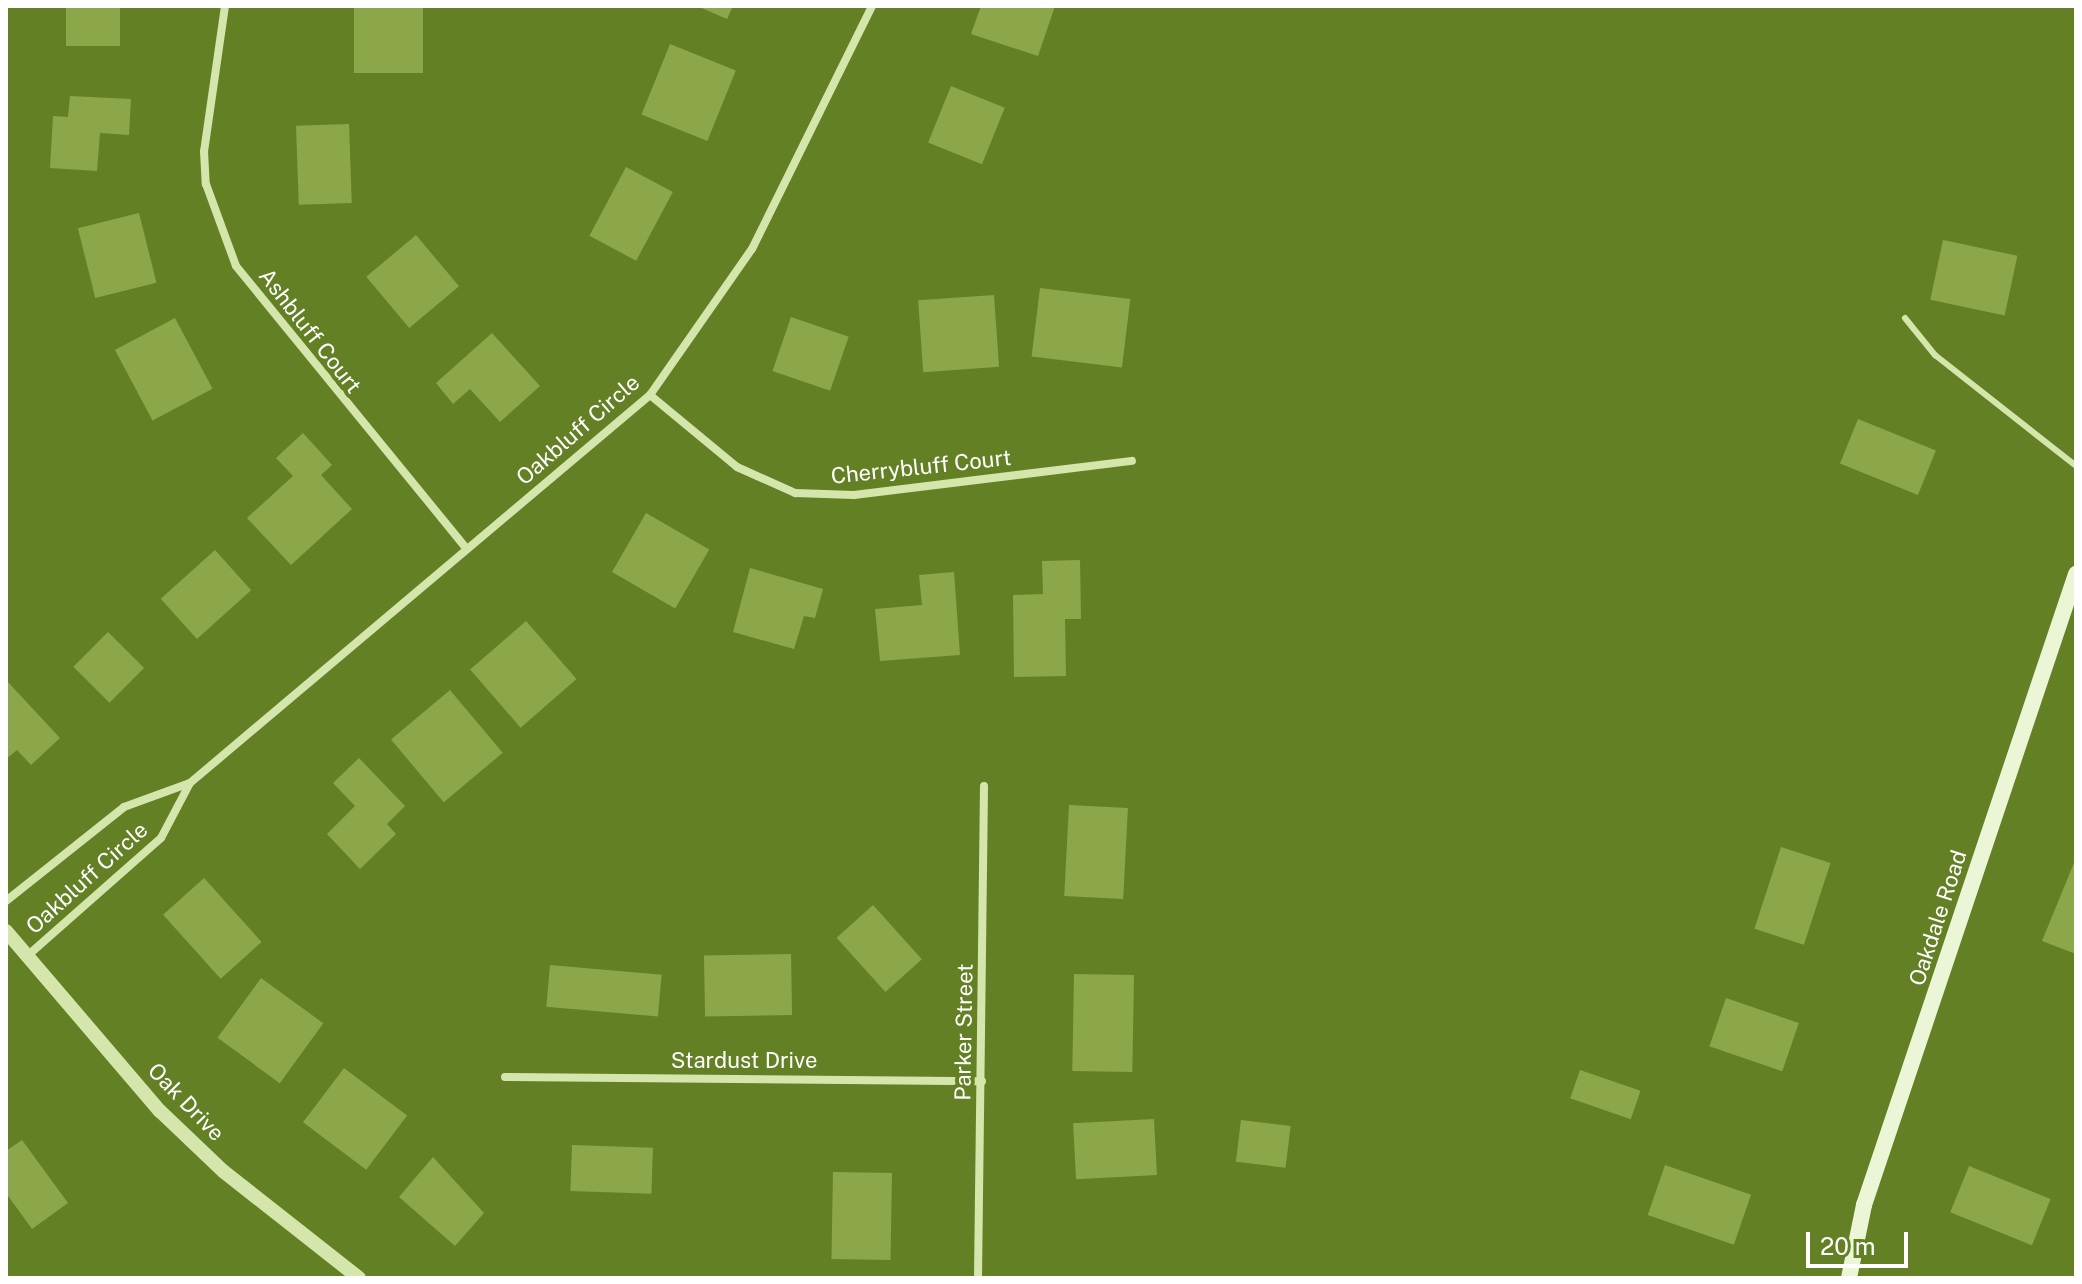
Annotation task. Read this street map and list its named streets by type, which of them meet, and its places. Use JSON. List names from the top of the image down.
{
  "streets": {
    "main road": ["Oakdale Road"],
    "street": [
      "Ashbluff Court",
      "Oakbluff Circle",
      "Cherrybluff Court",
      "Parker Street",
      "Stardust Drive",
      "Oak Drive"
    ]
  },
  "crossings": [
    ["Ashbluff Court", "Oakbluff Circle"],
    ["Oakbluff Circle", "Cherrybluff Court"],
    ["Oakbluff Circle", "Oak Drive"],
    ["Parker Street", "Stardust Drive"]
  ],
  "scale_bar": "20 m"
}
